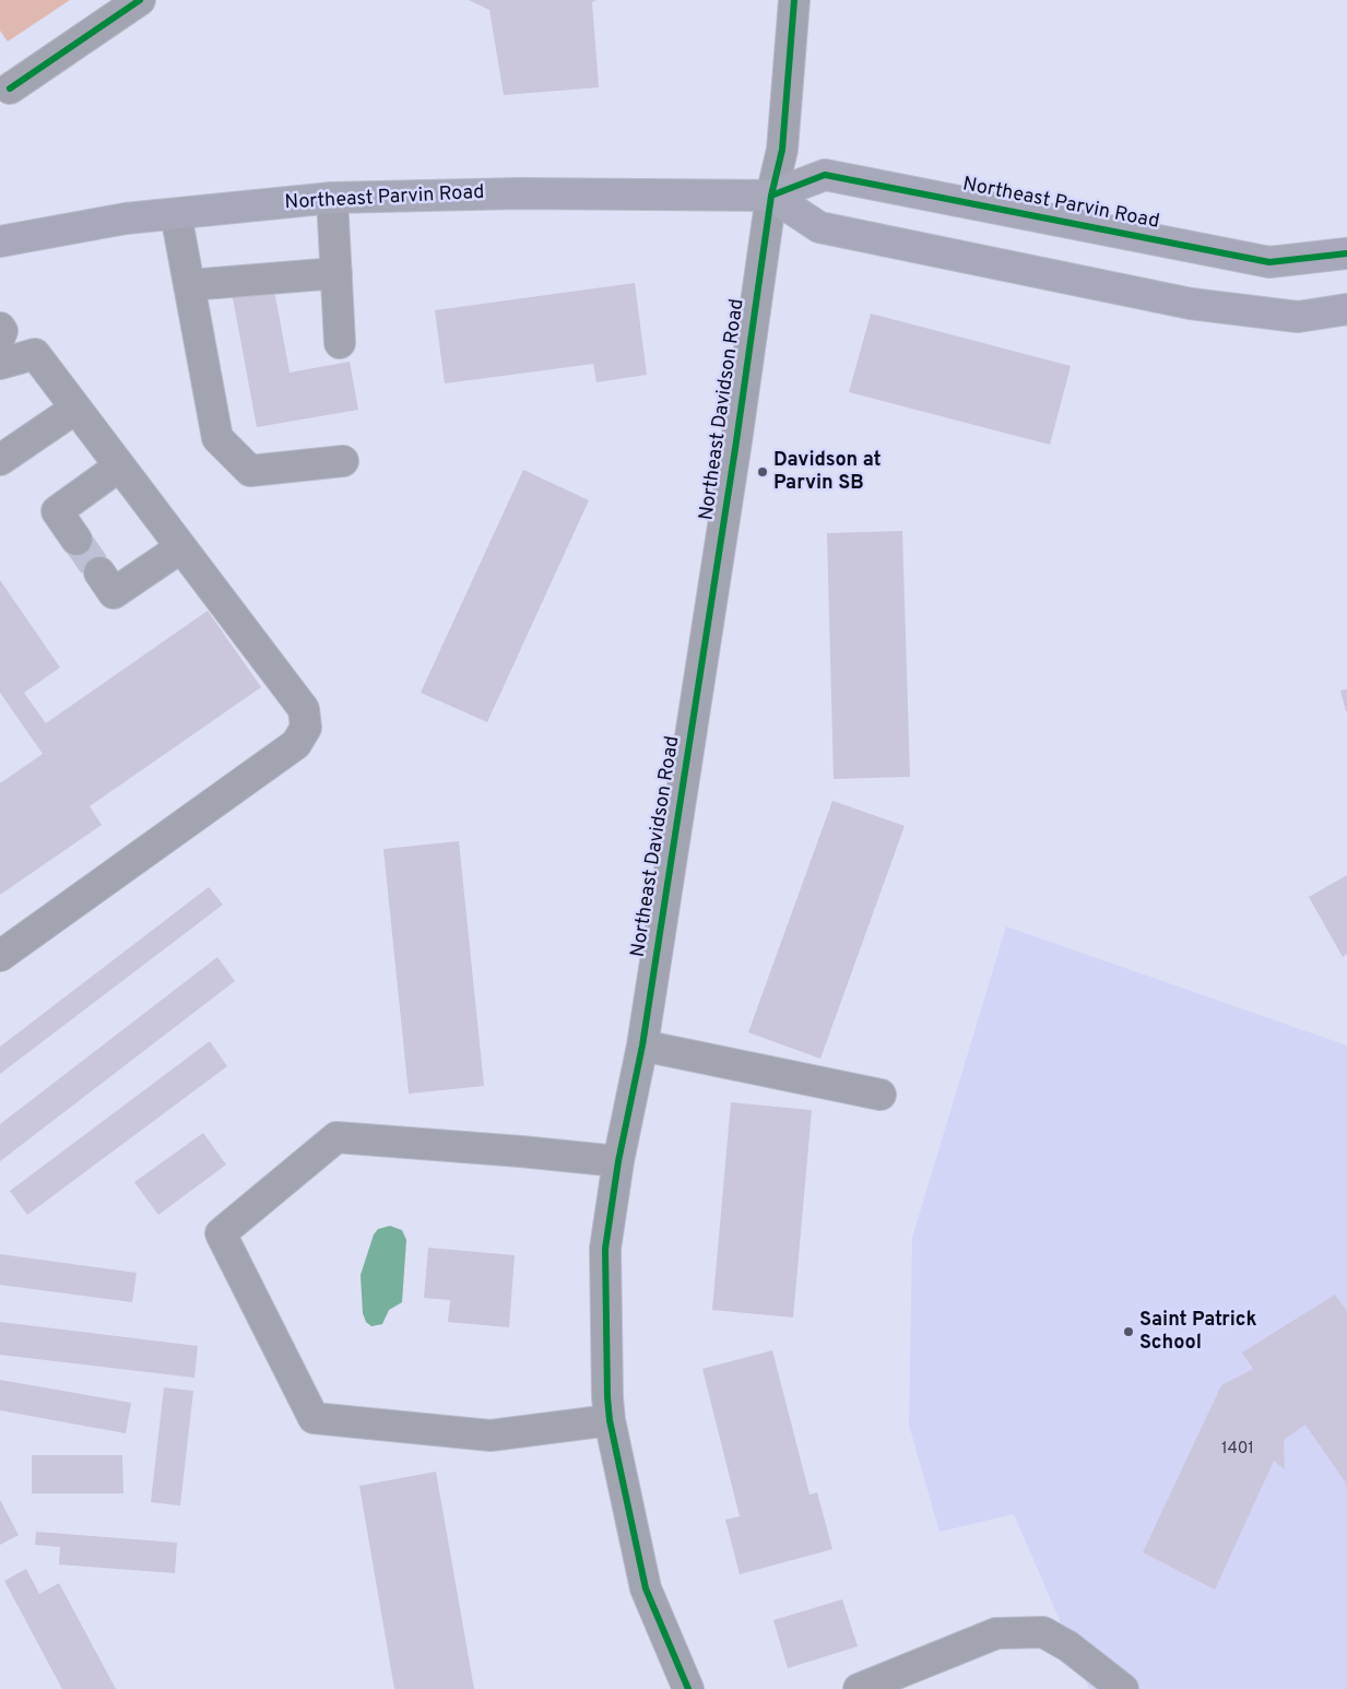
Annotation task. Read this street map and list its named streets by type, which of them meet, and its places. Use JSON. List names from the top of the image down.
{
  "streets": {
    "main road": ["Northeast Parvin Road"],
    "street": ["Northeast Davidson Road"]
  },
  "crossings": [
    ["Northeast Parvin Road", "Northeast Davidson Road"]
  ],
  "places": ["Davidson at Parvin SB", "Saint Patrick School"],
  "house_numbers": ["1401"]
}
